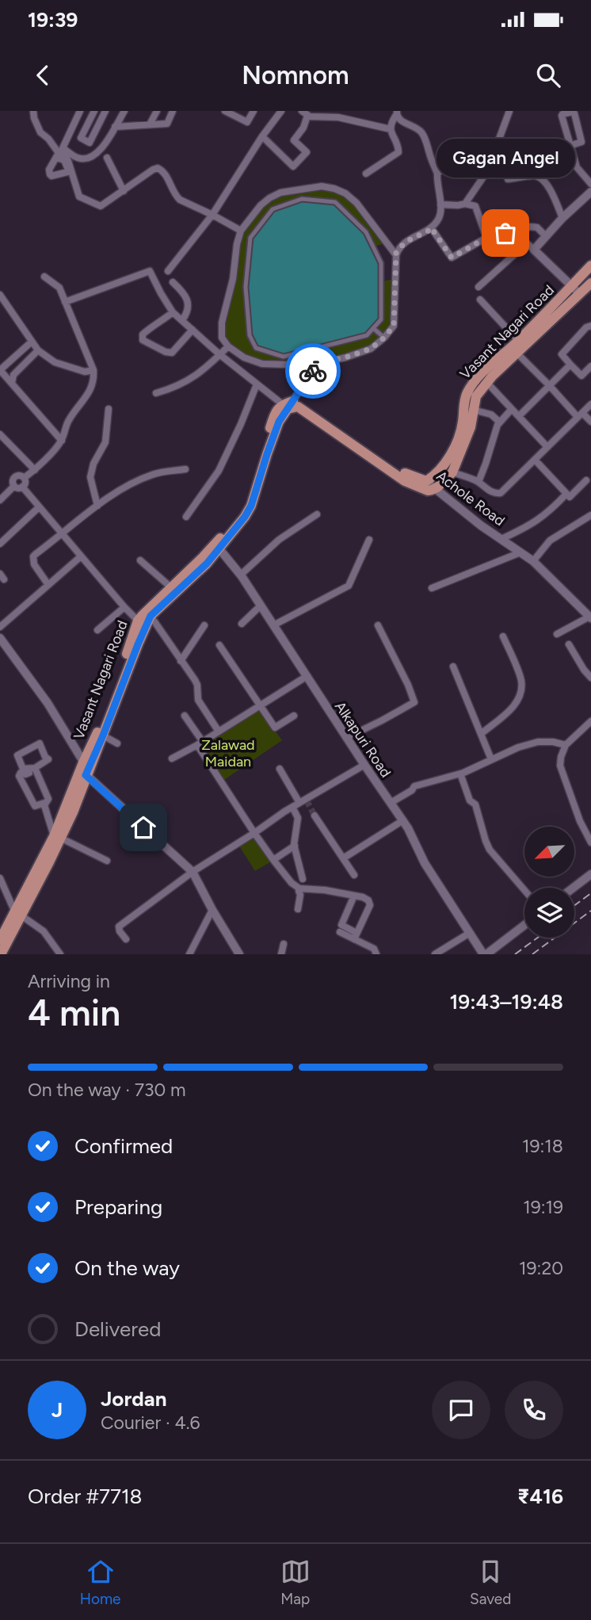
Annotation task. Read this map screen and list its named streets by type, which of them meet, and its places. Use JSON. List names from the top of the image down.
{
  "streets": {
    "main road": ["Vasant Nagari Road", "Achole Road"],
    "street": ["Alkapuri Road"]
  },
  "crossings": [
    ["Vasant Nagari Road", "Achole Road"],
    ["Vasant Nagari Road", "Alkapuri Road"]
  ],
  "parks": ["Zalawad Maidan"],
  "places": ["Gagan Angel"],
  "north": "bottom left",
  "page": {
    "status": "19:39",
    "header": "Nomnom",
    "bubble": "Gagan Angel",
    "heading": ["4 min", "Arriving in", "19:43–19:48"],
    "panel": [
      "Jordan",
      "Courier · 4.6",
      "Order #7718",
      "₹416"
    ],
    "bar": "On the way · 730 m",
    "list": [
      ["Confirmed", "19:18"],
      ["Preparing", "19:19"],
      ["On the way", "19:20"],
      "Delivered"
    ],
    "round": "J",
    "tabs": ["Home", "Map", "Saved"]
  }
}
